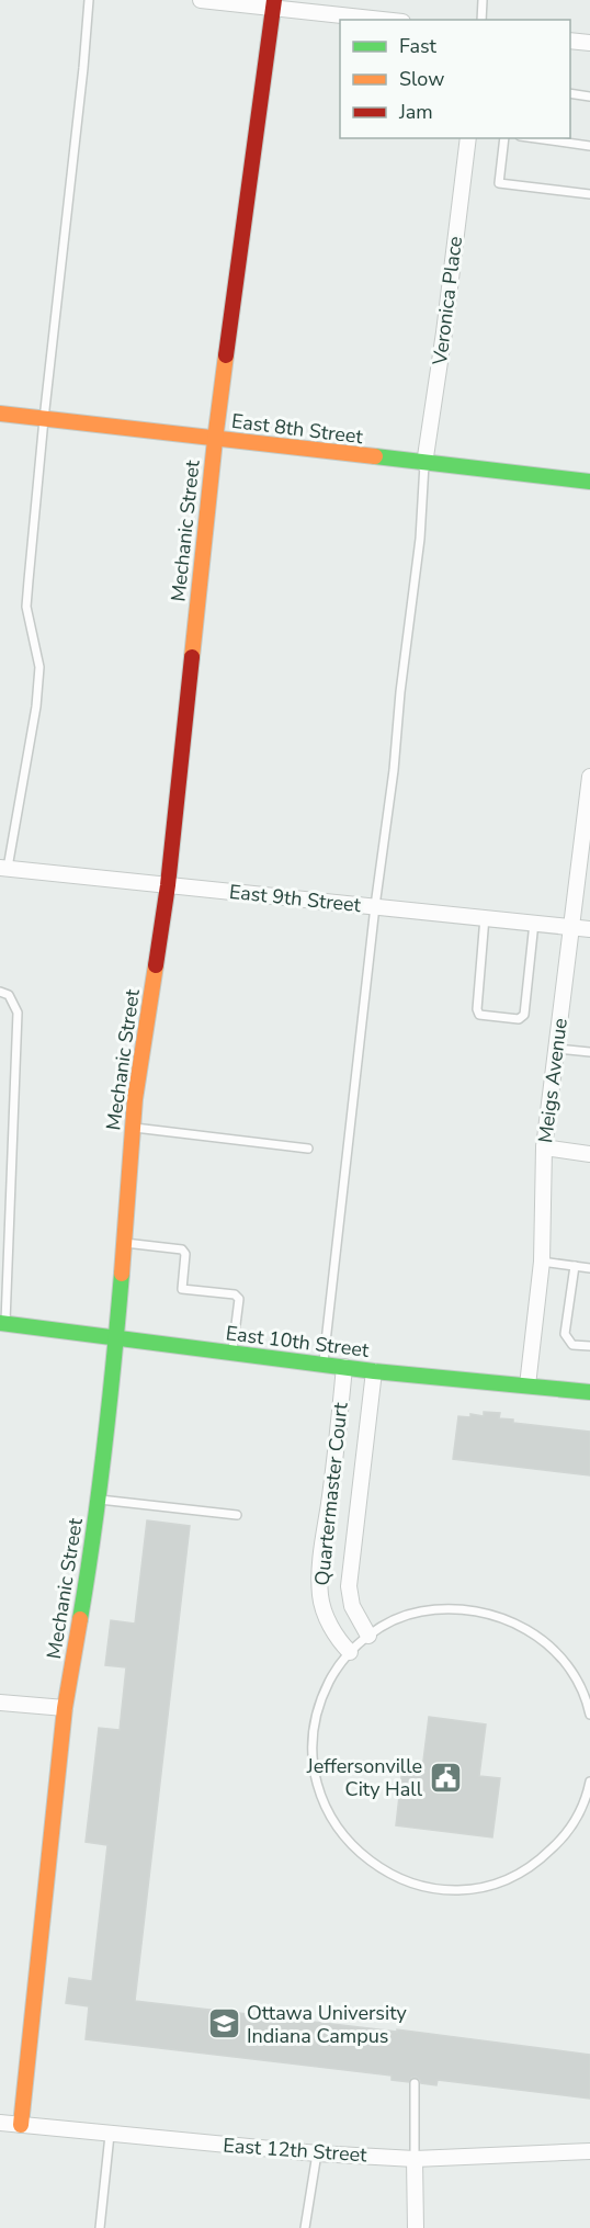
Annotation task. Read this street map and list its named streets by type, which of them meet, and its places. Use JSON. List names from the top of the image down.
{
  "streets": {
    "street": [
      "Veronica Place",
      "East 8th Street",
      "Mechanic Street",
      "East 9th Street",
      "Meigs Avenue",
      "East 10th Street",
      "Quartermaster Court",
      "East 12th Street"
    ]
  },
  "crossings": [
    ["Veronica Place", "East 8th Street"],
    ["East 8th Street", "Mechanic Street"],
    ["Mechanic Street", "East 9th Street"],
    ["Mechanic Street", "East 10th Street"],
    ["Mechanic Street", "East 12th Street"],
    ["East 9th Street", "Meigs Avenue"],
    ["Meigs Avenue", "East 10th Street"],
    ["East 10th Street", "Quartermaster Court"]
  ],
  "places": {
    "public building": ["Jeffersonville City Hall"],
    "school or university": ["Ottawa University Indiana Campus"]
  },
  "legend": ["Fast", "Slow", "Jam"]
}
